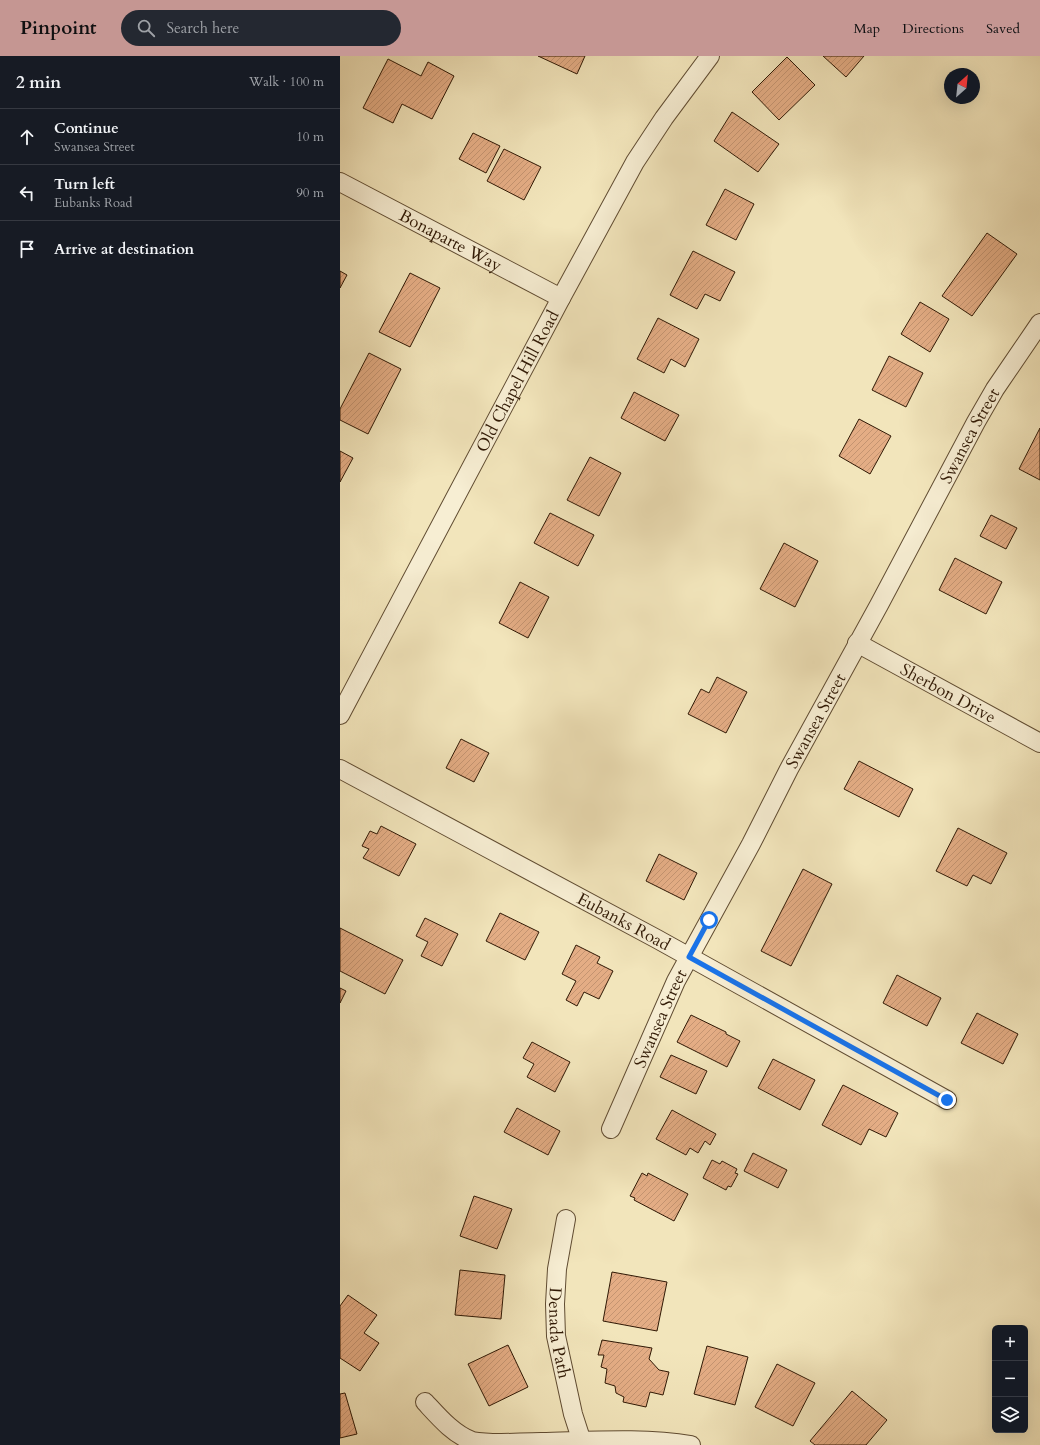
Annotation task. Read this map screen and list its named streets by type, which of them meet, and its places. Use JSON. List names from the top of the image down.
{
  "streets": {
    "street": [
      "Bonaparte Way",
      "Old Chapel Hill Road",
      "Swansea Street",
      "Sherbon Drive",
      "Eubanks Road",
      "Denada Path"
    ]
  },
  "crossings": [
    ["Bonaparte Way", "Old Chapel Hill Road"],
    ["Swansea Street", "Sherbon Drive"],
    ["Swansea Street", "Eubanks Road"]
  ],
  "north": "top right",
  "page": {
    "header": "Pinpoint",
    "search": "Search here",
    "nav": ["Map", "Directions", "Saved"],
    "heading": ["2 min", "Walk · 100 m"],
    "list": [
      ["Continue", "Swansea Street", "10 m"],
      ["Turn left", "Eubanks Road", "90 m"],
      "Arrive at destination"
    ],
    "map_buttons": ["+", "−"]
  }
}
